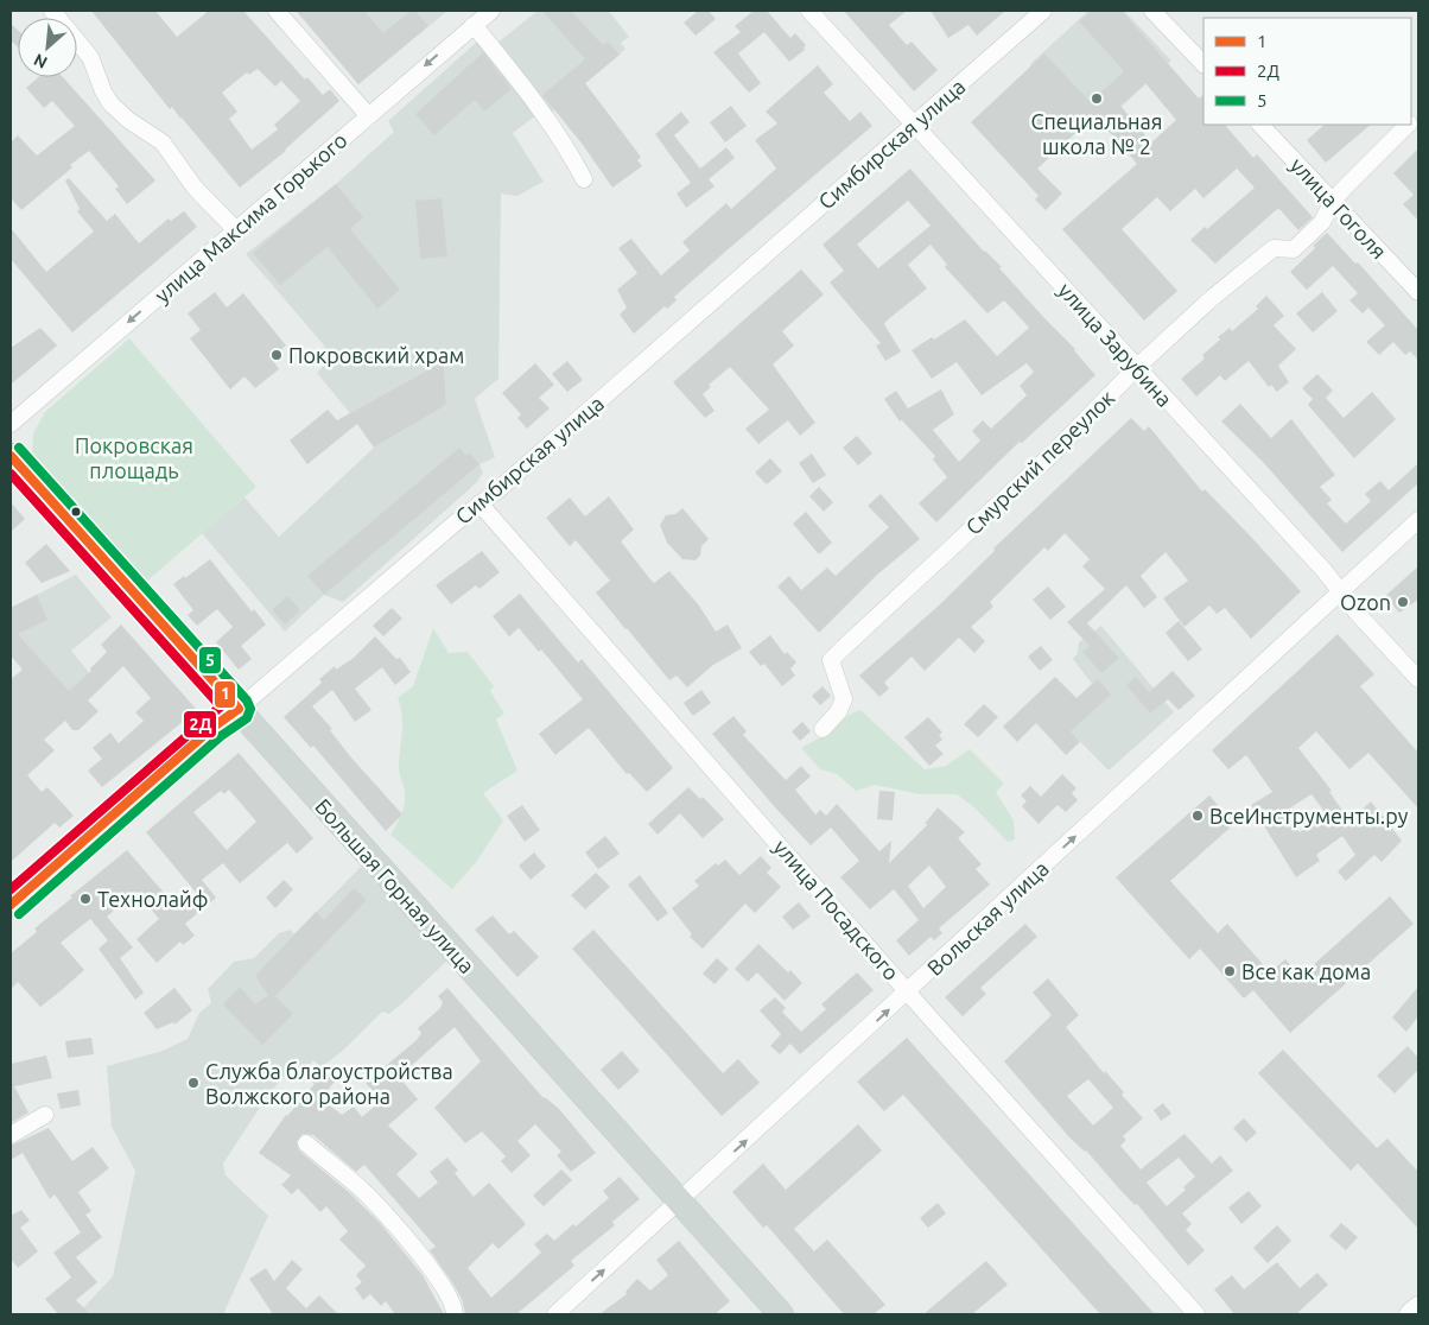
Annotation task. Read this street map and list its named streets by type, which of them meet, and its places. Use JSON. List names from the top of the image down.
{
  "streets": {
    "main road": ["Симбирская улица", "Большая Горная улица"],
    "street": [
      "улица Гоголя",
      "улица Максима Горького",
      "улица Зарубина",
      "Смурский переулок",
      "улица Посадского",
      "Вольская улица"
    ]
  },
  "crossings": [
    ["Симбирская улица", "улица Зарубина"],
    ["Симбирская улица", "Большая Горная улица"],
    ["Симбирская улица", "улица Посадского"],
    ["улица Гоголя", "Смурский переулок"],
    ["улица Зарубина", "Смурский переулок"],
    ["улица Зарубина", "Вольская улица"],
    ["Большая Горная улица", "Вольская улица"],
    ["улица Посадского", "Вольская улица"]
  ],
  "one_way": ["улица Максима Горького", "Вольская улица"],
  "parks": ["Покровская площадь"],
  "places": [
    "Специальная школа № 2",
    "Покровский храм",
    "Ozon",
    "ВсеИнструменты.ру",
    "Технолайф",
    "Все как дома",
    "Служба благоустройства Волжского района"
  ],
  "lines": ["transit line 5", "transit line 1", "transit line 2Д"],
  "legend": ["1", "2Д", "5"],
  "north": "bottom left"
}
